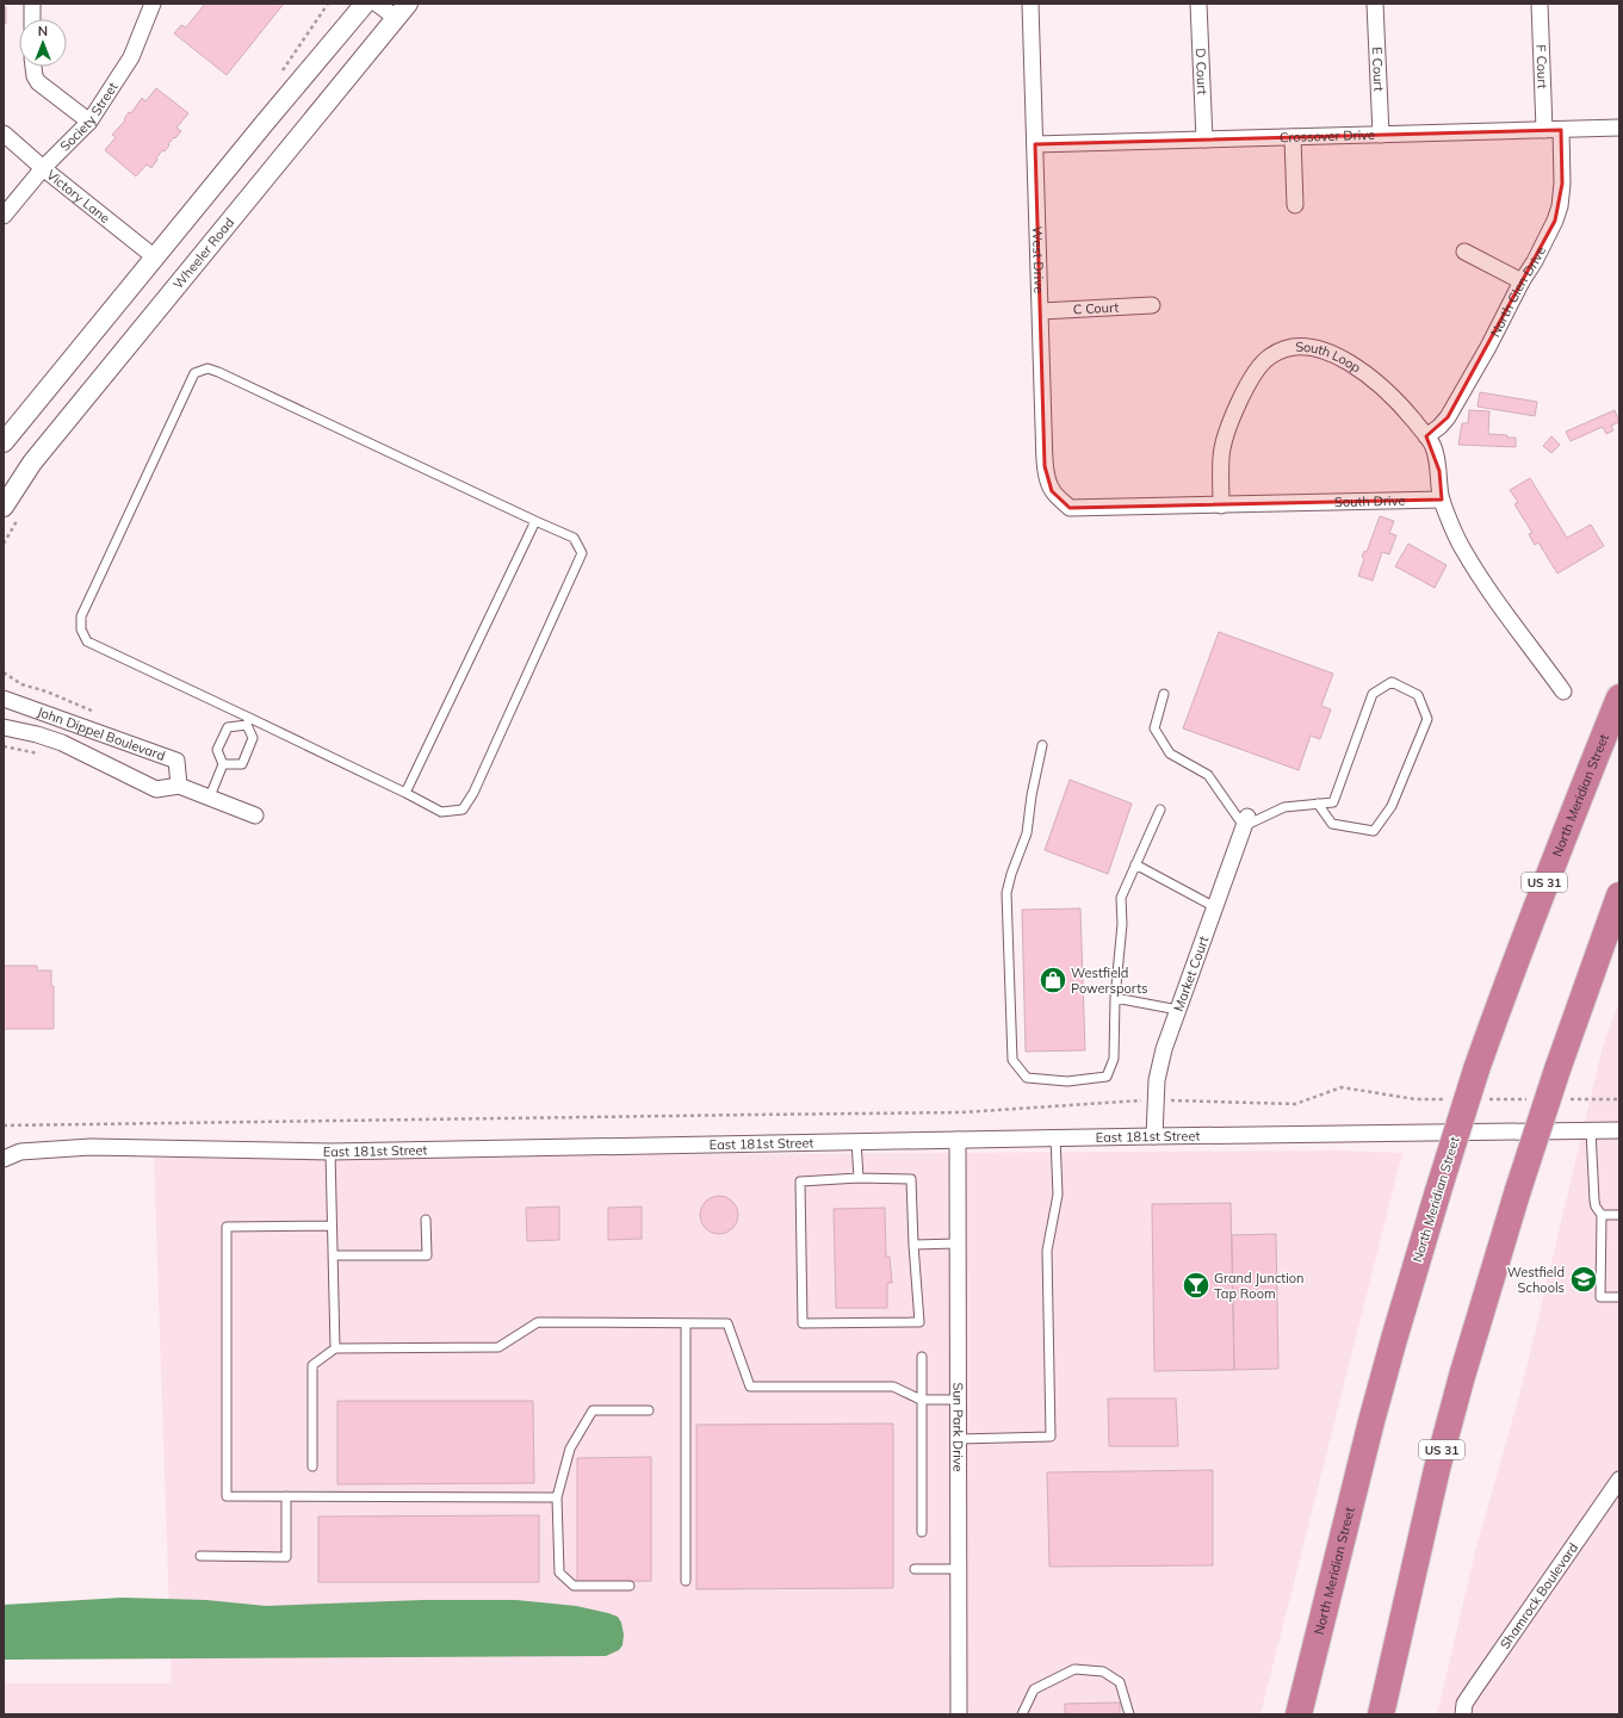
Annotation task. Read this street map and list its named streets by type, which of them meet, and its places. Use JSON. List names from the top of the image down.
{
  "streets": {
    "highway": ["North Meridian Street", "US 31"],
    "street": [
      "F Court",
      "E Court",
      "D Court",
      "Society Street",
      "Crossover Drive",
      "Victory Lane",
      "Wheeler Road",
      "West Drive",
      "North Glen Drive",
      "C Court",
      "South Loop",
      "South Drive",
      "John Dippel Boulevard",
      "Market Court",
      "East 181st Street",
      "Sun Park Drive",
      "Shamrock Boulevard"
    ]
  },
  "crossings": [
    ["F Court", "Crossover Drive"],
    ["E Court", "Crossover Drive"],
    ["D Court", "Crossover Drive"],
    ["Society Street", "Victory Lane"],
    ["Crossover Drive", "West Drive"],
    ["Crossover Drive", "North Glen Drive"],
    ["West Drive", "C Court"],
    ["West Drive", "South Drive"],
    ["North Glen Drive", "South Loop"],
    ["South Loop", "South Drive"],
    ["Market Court", "East 181st Street"],
    ["East 181st Street", "Sun Park Drive"]
  ],
  "places": {
    "shop": ["Westfield Powersports"],
    "school or university": ["Westfield Schools"],
    "bar": ["Grand Junction Tap Room"]
  },
  "north": "top"
}
